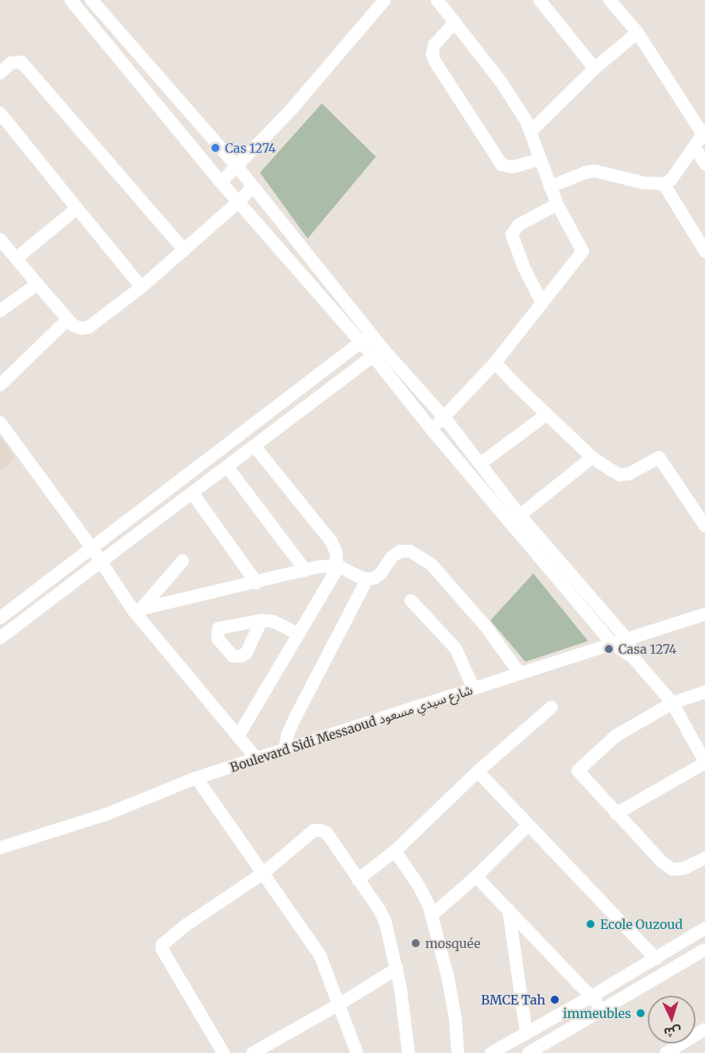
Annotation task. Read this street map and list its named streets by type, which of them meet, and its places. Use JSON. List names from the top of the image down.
{
  "streets": {
    "street": ["Boulevard Sidi Messaoud شارع سيدي مسعود"]
  },
  "places": [
    "Cas 1274",
    "Casa 1274",
    "Ecole Ouzoud",
    "mosquée",
    "BMCE Tah",
    "immeubles"
  ],
  "north": "bottom"
}
